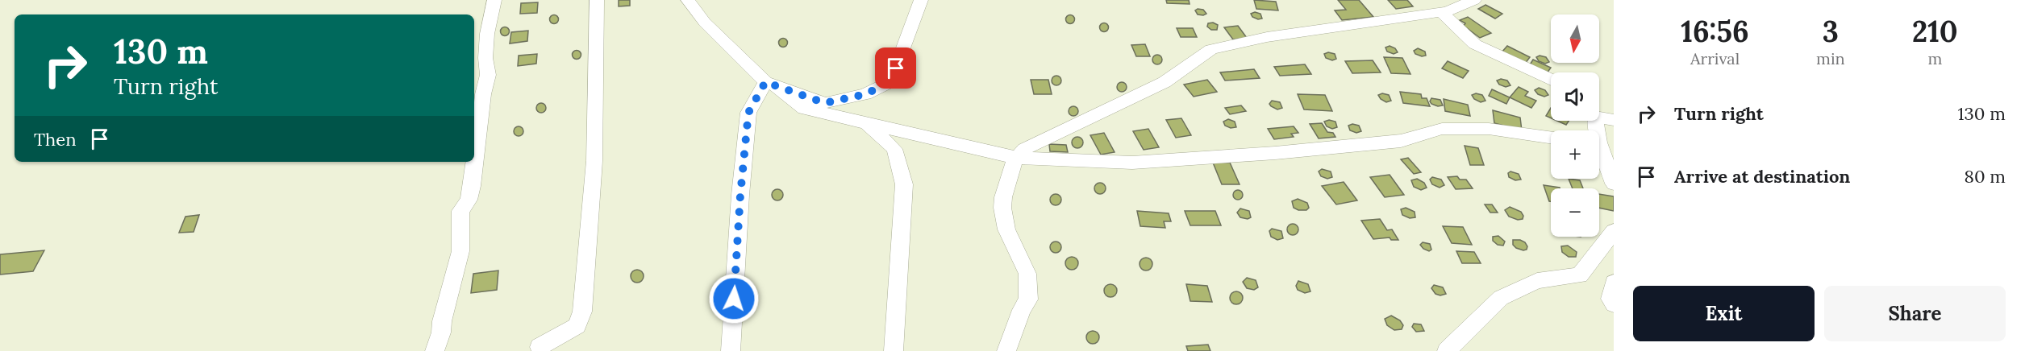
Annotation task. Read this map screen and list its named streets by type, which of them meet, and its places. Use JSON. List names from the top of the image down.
{
  "north": "bottom",
  "page": {
    "eta": [
      "16:56",
      "Arrival",
      "3",
      "min",
      "210",
      "m"
    ],
    "map_buttons": ["+", "−"],
    "turn": ["130 m", "Turn right"],
    "list": [
      {
        "name": "Turn right",
        "value": "130 m"
      },
      {
        "name": "Arrive at destination",
        "value": "80 m"
      }
    ],
    "then": "Then",
    "buttons": ["Exit", "Share"]
  }
}
